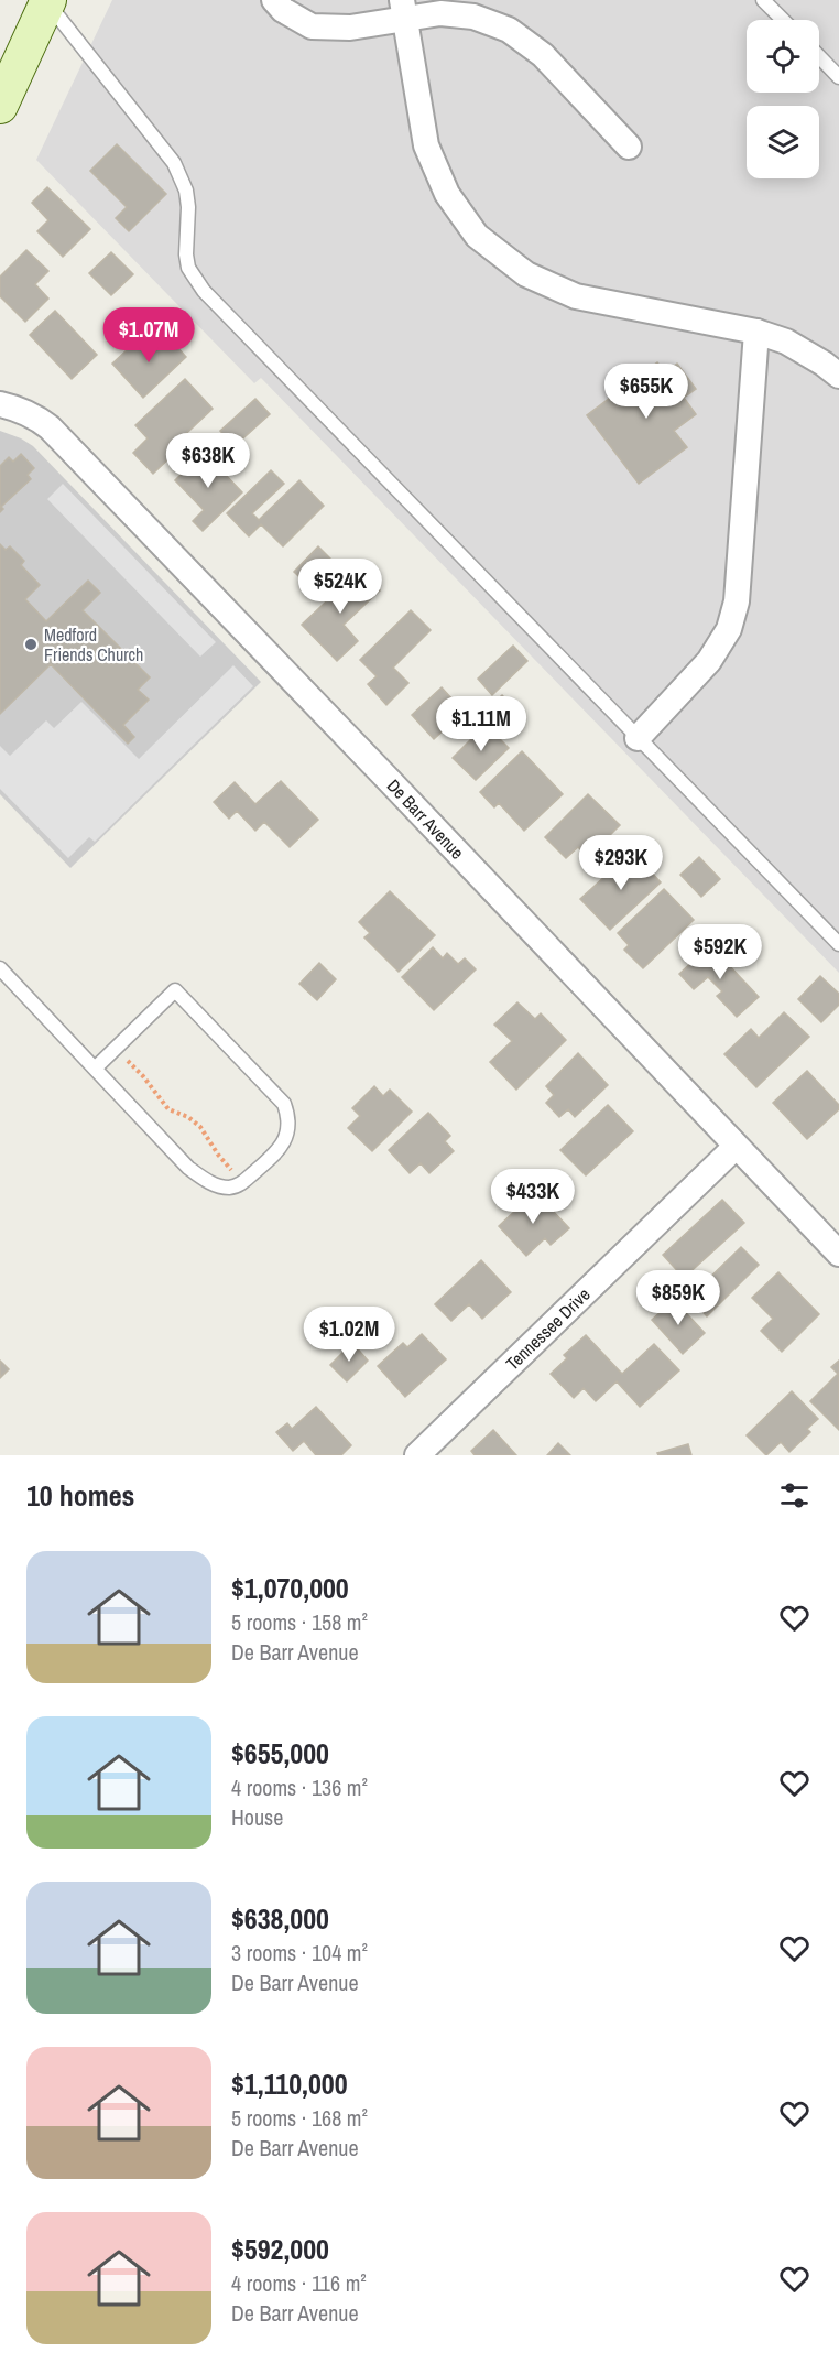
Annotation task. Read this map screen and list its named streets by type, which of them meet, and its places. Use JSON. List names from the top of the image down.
{
  "streets": {
    "street": ["De Barr Avenue", "Tennessee Drive"]
  },
  "crossings": [
    ["De Barr Avenue", "Tennessee Drive"]
  ],
  "places": ["Medford Friends Church"],
  "page": {
    "price": [
      "$1.07M",
      "$655K",
      "$638K",
      "$524K",
      "$1.11M",
      "$293K",
      "$592K",
      "$433K",
      "$859K",
      "$1.02M"
    ],
    "heading": "10 homes",
    "list": [
      {
        "name": "$1,070,000",
        "note": "5 rooms · 158 m² · De Barr Avenue"
      },
      {
        "name": "$655,000",
        "note": "4 rooms · 136 m² · House"
      },
      {
        "name": "$638,000",
        "note": "3 rooms · 104 m² · De Barr Avenue"
      },
      {
        "name": "$1,110,000",
        "note": "5 rooms · 168 m² · De Barr Avenue"
      },
      {
        "name": "$592,000",
        "note": "4 rooms · 116 m² · De Barr Avenue"
      }
    ]
  }
}
